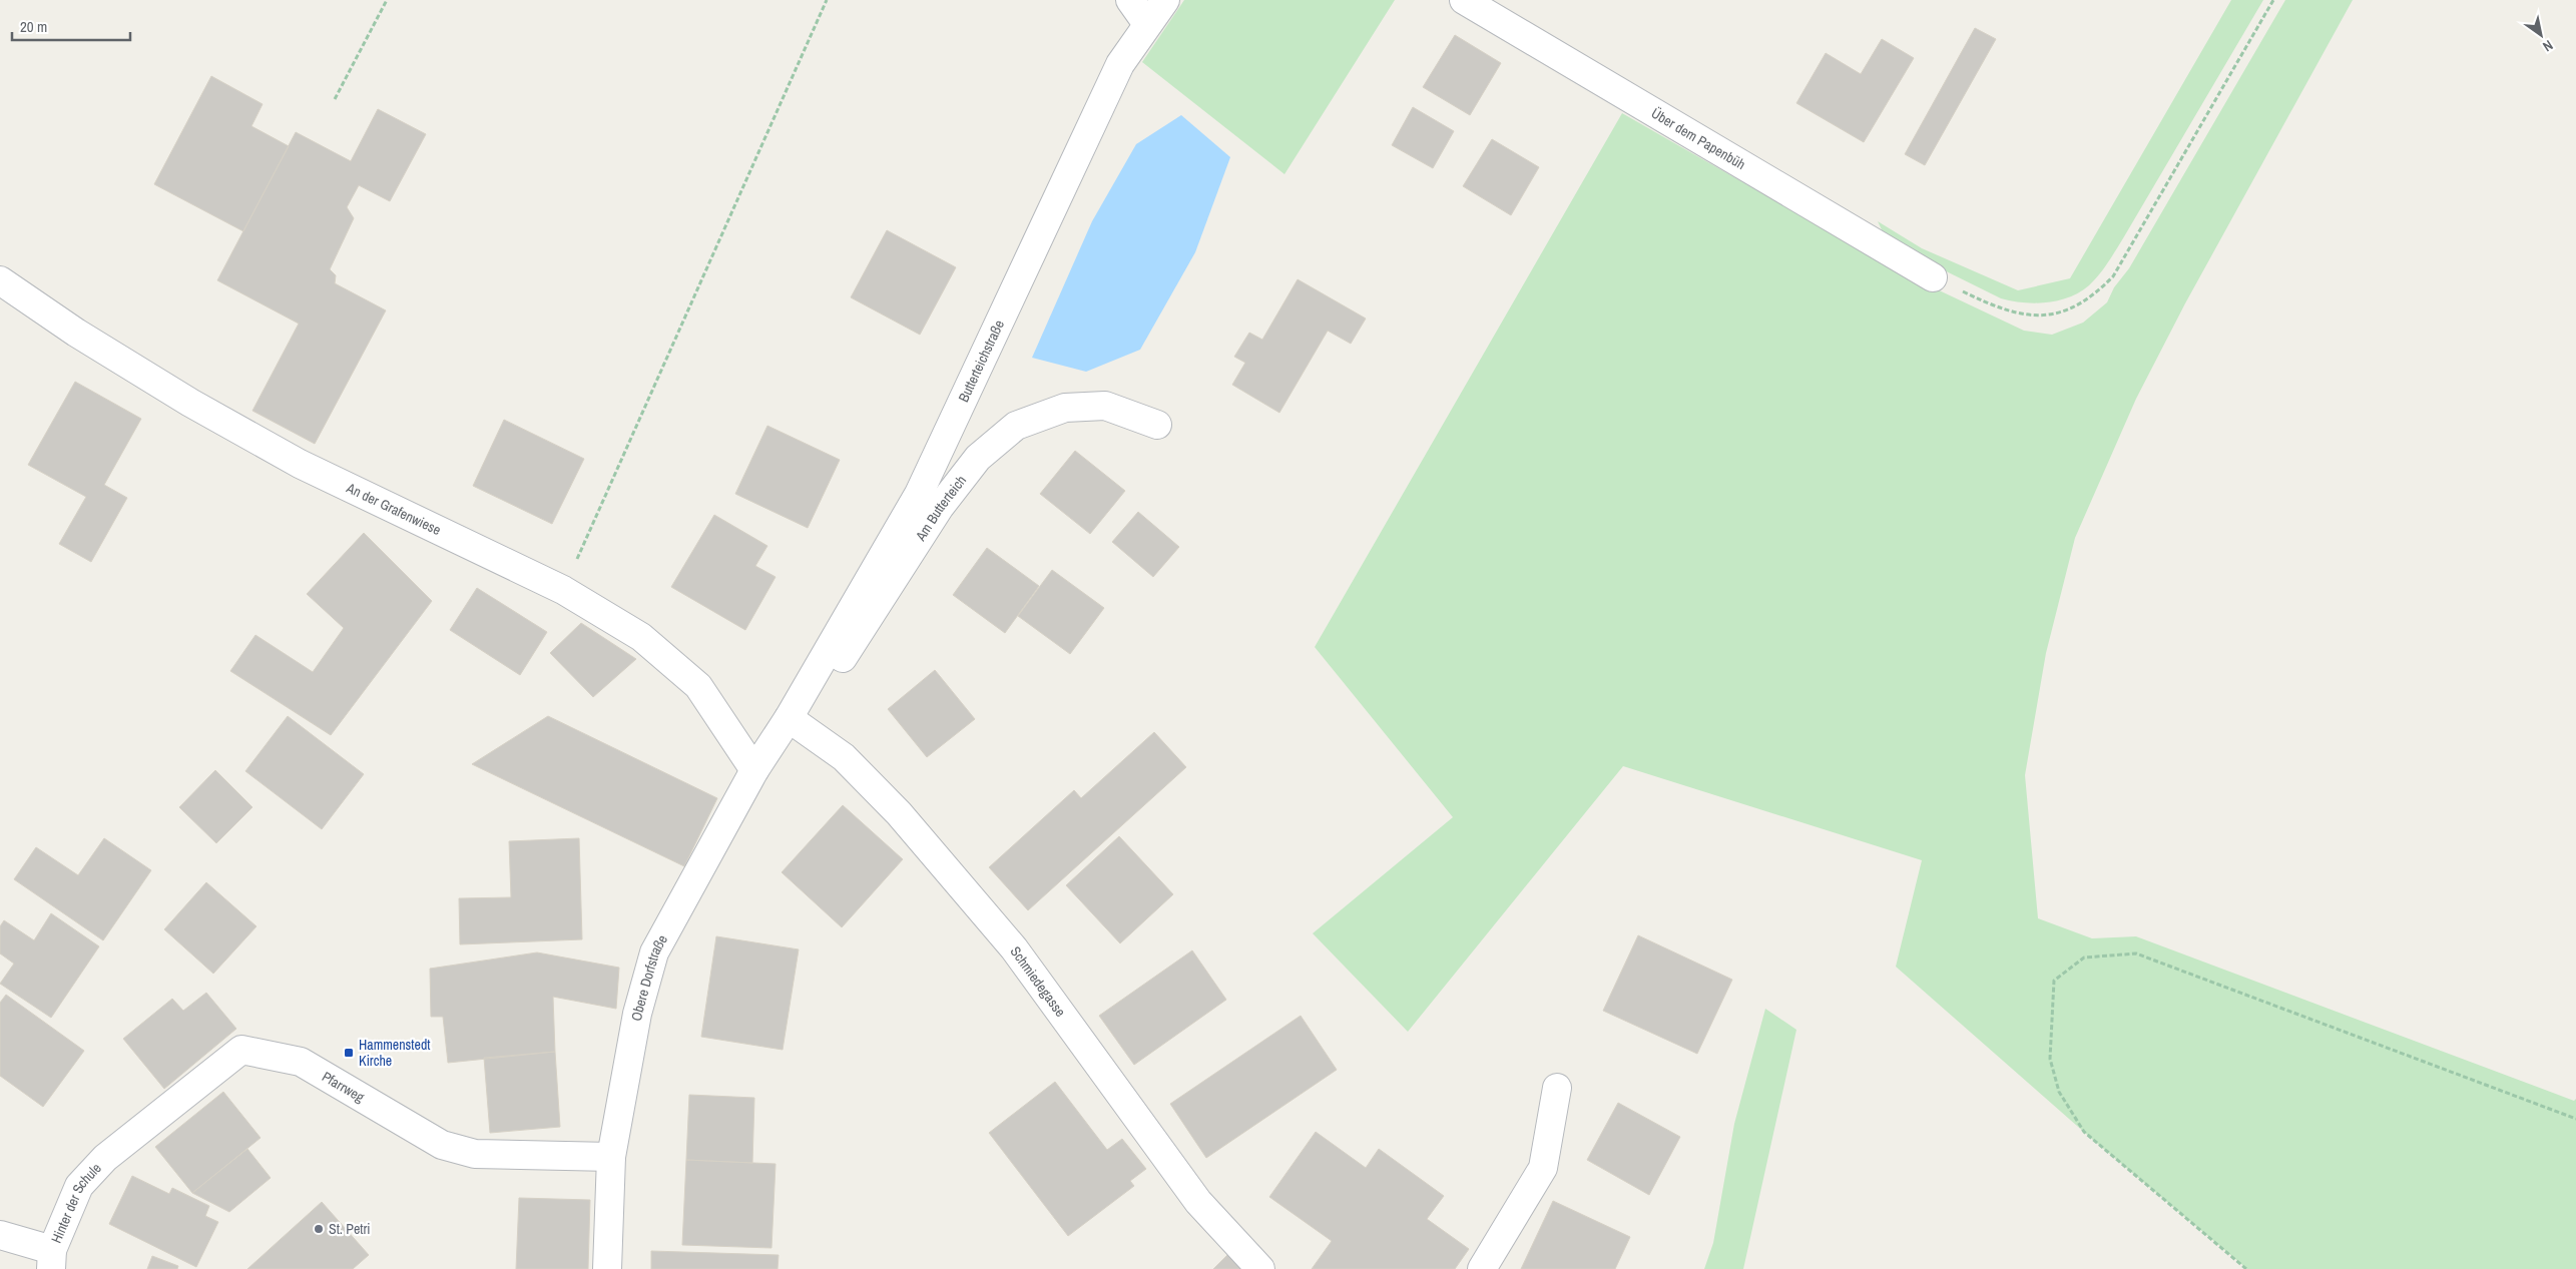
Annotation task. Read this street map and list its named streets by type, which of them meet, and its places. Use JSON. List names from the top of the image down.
{
  "streets": {
    "street": [
      "Über dem Papenbüh",
      "Butterteichstraße",
      "An der Grafenwiese",
      "Am Butterteich",
      "Obere Dorfstraße",
      "Schmiedegasse",
      "Pfarrweg",
      "Hinter der Schule"
    ]
  },
  "crossings": [
    ["Butterteichstraße", "Am Butterteich"],
    ["Butterteichstraße", "Obere Dorfstraße"],
    ["Butterteichstraße", "Schmiedegasse"],
    ["An der Grafenwiese", "Obere Dorfstraße"],
    ["Am Butterteich", "Obere Dorfstraße"],
    ["Am Butterteich", "Schmiedegasse"],
    ["Obere Dorfstraße", "Schmiedegasse"],
    ["Obere Dorfstraße", "Pfarrweg"],
    ["Pfarrweg", "Hinter der Schule"]
  ],
  "places": {
    "transit": ["Hammenstedt Kirche"],
    "other": ["St. Petri"]
  },
  "scale_bar": "20 m",
  "north": "bottom right"
}
